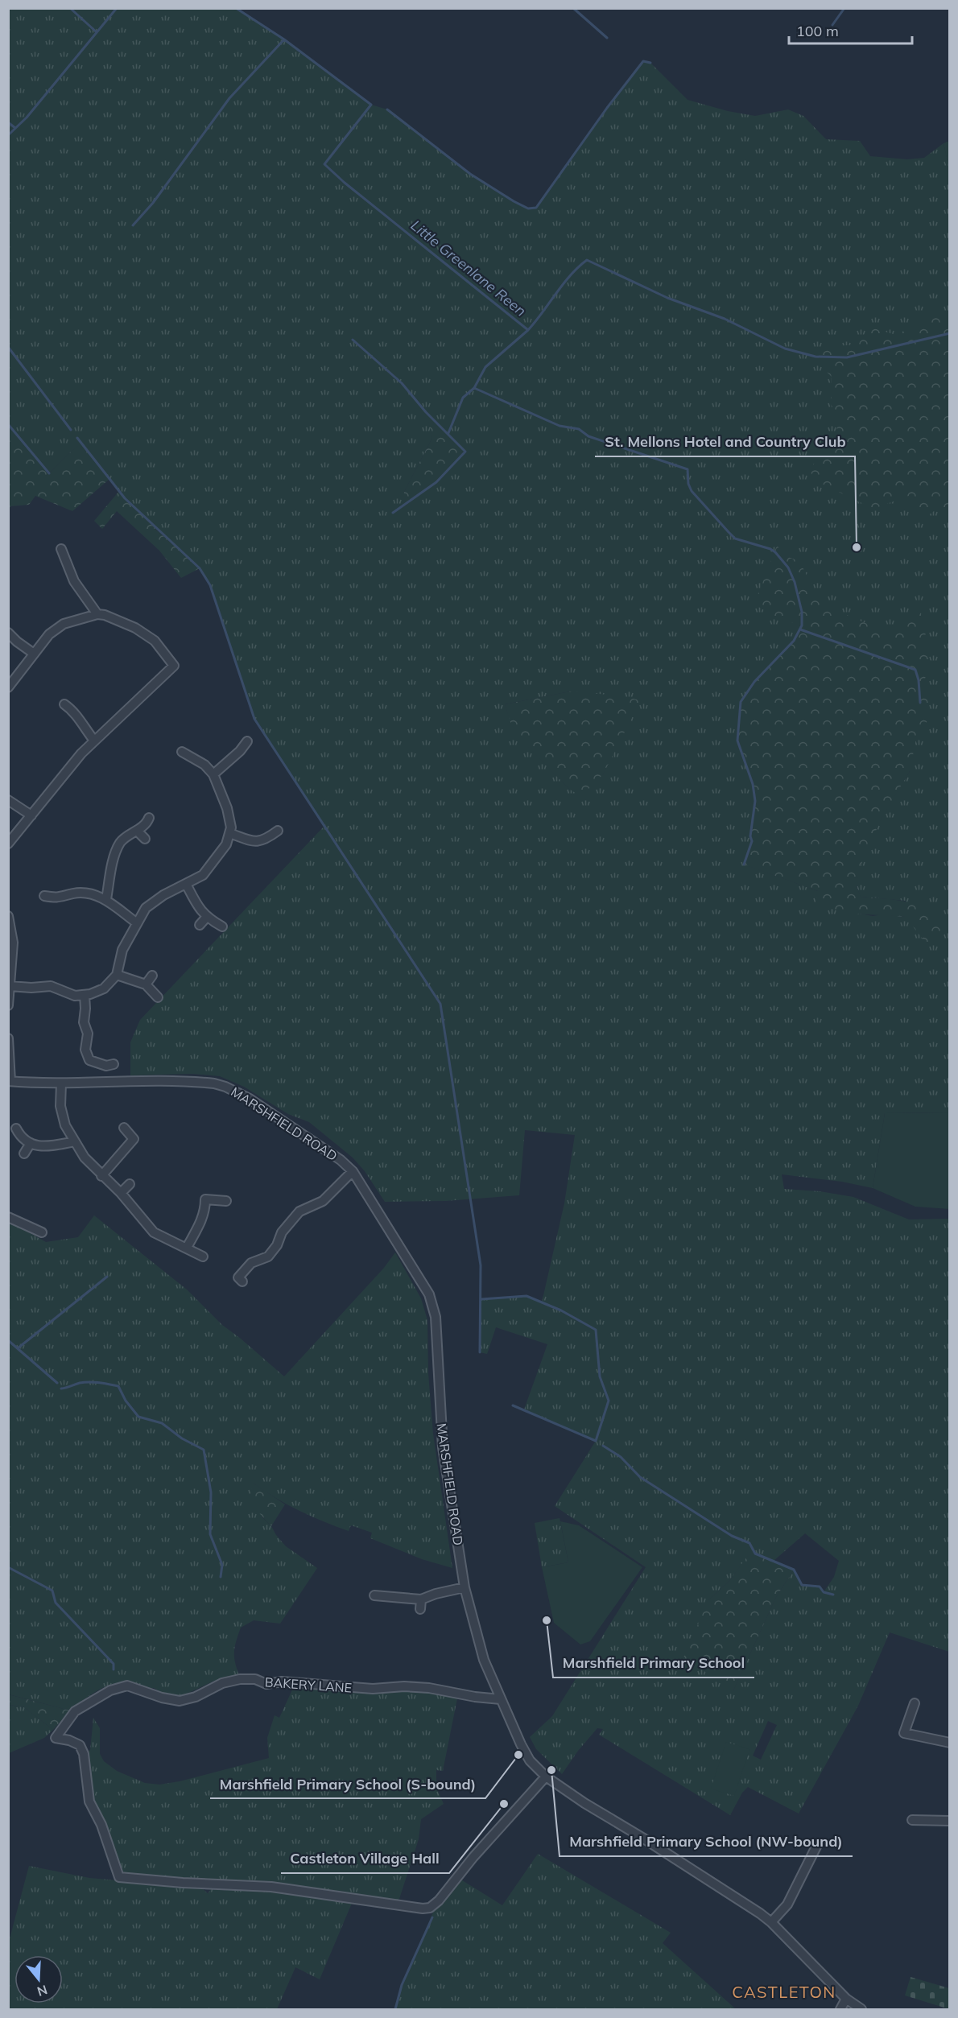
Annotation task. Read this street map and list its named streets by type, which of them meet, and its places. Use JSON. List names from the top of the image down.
{
  "streets": {
    "street": ["MARSHFIELD ROAD", "BAKERY LANE"]
  },
  "crossings": [
    ["MARSHFIELD ROAD", "BAKERY LANE"]
  ],
  "districts": ["CASTLETON"],
  "water": ["Little Greenlane Reen"],
  "places": [
    "St. Mellons Hotel and Country Club",
    "Marshfield Primary School",
    "Marshfield Primary School (S-bound)",
    "Marshfield Primary School (NW-bound)",
    "Castleton Village Hall"
  ],
  "scale_bar": "100 m",
  "north": "bottom"
}
